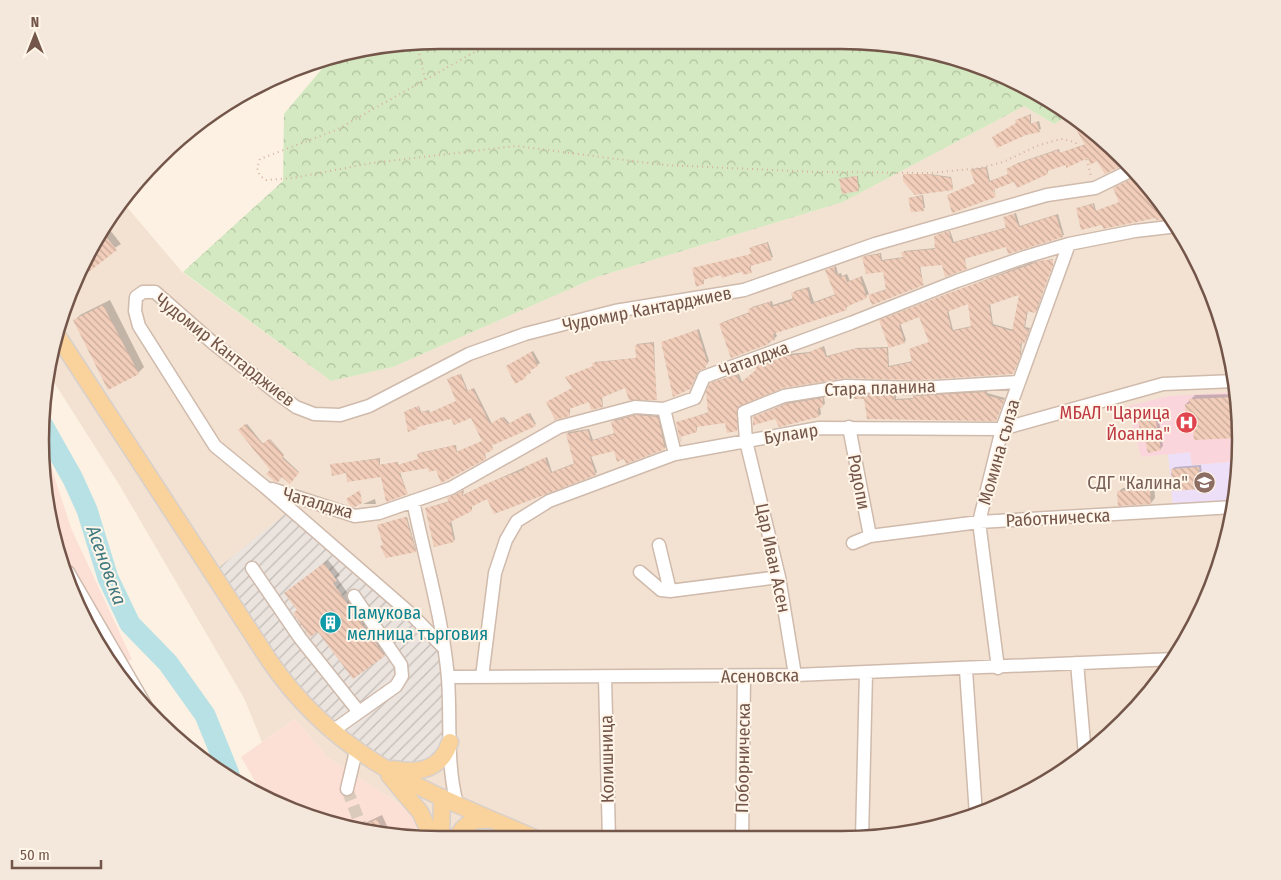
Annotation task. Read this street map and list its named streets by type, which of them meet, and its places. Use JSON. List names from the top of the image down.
{
  "streets": {
    "street": [
      "Чудомир Кантарджиев",
      "Чаталджа",
      "Стара планина",
      "Булаир",
      "Момина сълза",
      "Родопи",
      "Работническа",
      "Цар Иван Асен",
      "Асеновска",
      "Поборническа",
      "Колишница"
    ]
  },
  "crossings": [
    ["Чудомир Кантарджиев", "Чаталджа"],
    ["Чаталджа", "Момина сълза"],
    ["Стара планина", "Булаир"],
    ["Стара планина", "Момина сълза"],
    ["Стара планина", "Цар Иван Асен"],
    ["Булаир", "Момина сълза"],
    ["Булаир", "Родопи"],
    ["Булаир", "Цар Иван Асен"],
    ["Булаир", "Асеновска"],
    ["Момина сълза", "Работническа"],
    ["Момина сълза", "Асеновска"],
    ["Родопи", "Работническа"],
    ["Цар Иван Асен", "Асеновска"],
    ["Асеновска", "Поборническа"],
    ["Асеновска", "Колишница"]
  ],
  "water": ["Асеновска"],
  "places": {
    "hospital": ["МБАЛ \"Царица Йоанна\""],
    "school or university": ["СДГ \"Калина\""],
    "building": ["Памукова мелница търговия"]
  },
  "scale_bar": "50 m",
  "north": "top"
}
